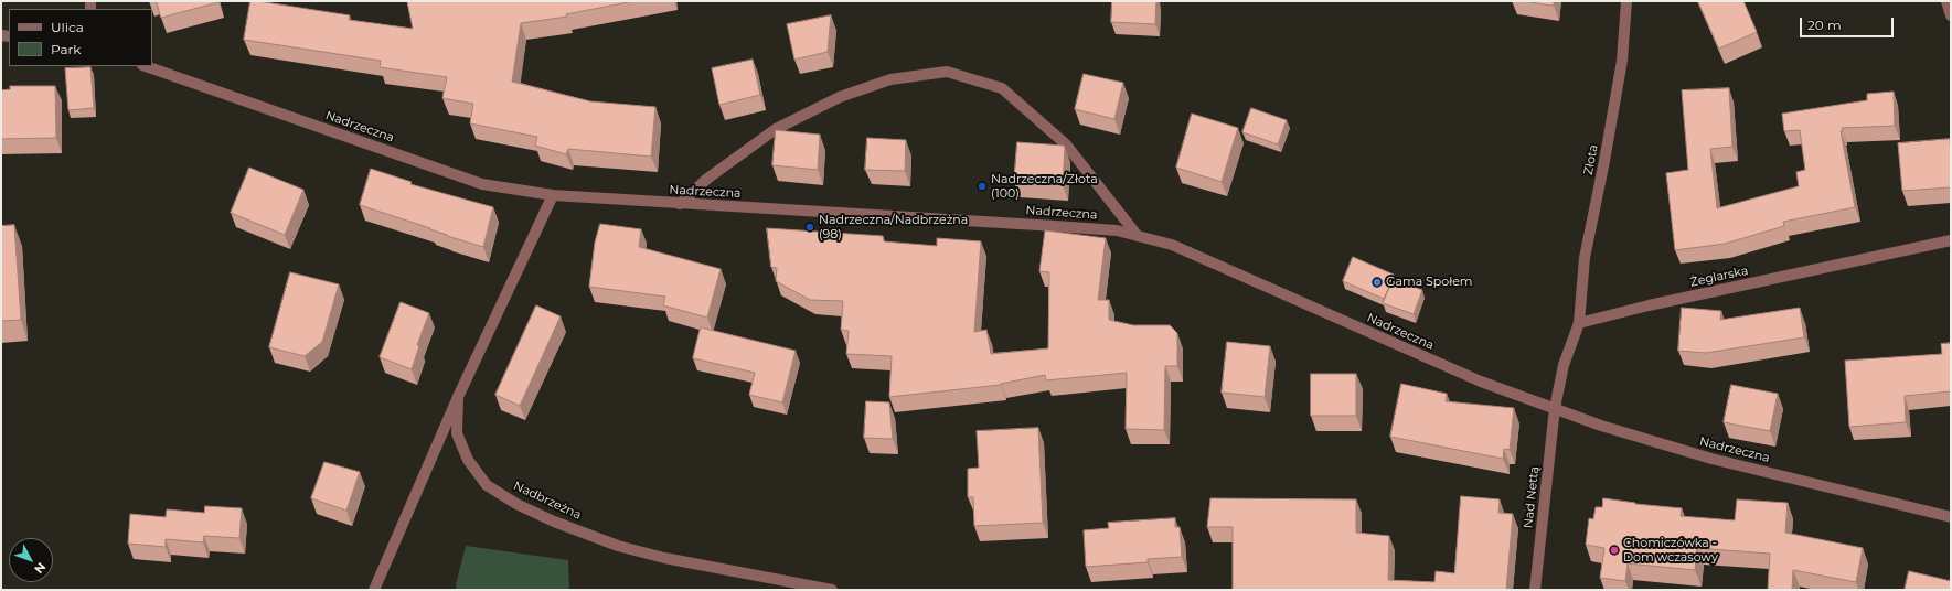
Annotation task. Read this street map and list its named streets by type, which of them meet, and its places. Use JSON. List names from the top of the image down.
{
  "streets": {
    "street": [
      "Nadrzeczna",
      "Złota",
      "Żeglarska",
      "Nad Nettą",
      "Nadbrzeżna"
    ]
  },
  "crossings": [
    ["Nadrzeczna", "Nad Nettą"],
    ["Nadrzeczna", "Nadbrzeżna"],
    ["Złota", "Żeglarska"]
  ],
  "places": [
    "Nadrzeczna/Złota (100)",
    "Nadrzeczna/Nadbrzeżna (98)",
    "Gama Społem",
    "Chomiczówka - Dom wczasowy"
  ],
  "legend": ["Ulica", "Park"],
  "scale_bar": "20 m",
  "north": "bottom right"
}
